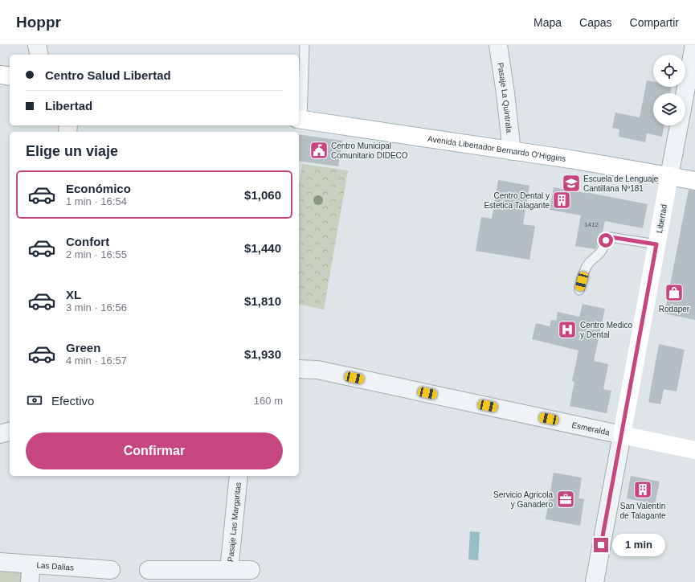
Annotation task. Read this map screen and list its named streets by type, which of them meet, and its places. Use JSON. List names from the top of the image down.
{
  "streets": {
    "main road": ["Avenida Libertador Bernardo O'Higgins", "Libertad", "Esmeralda"],
    "street": ["Pasaje La Quintrala", "Pasaje Las Margaritas", "Las Dalias"]
  },
  "crossings": [
    ["Pasaje La Quintrala", "Avenida Libertador Bernardo O'Higgins"],
    ["Avenida Libertador Bernardo O'Higgins", "Libertad"],
    ["Libertad", "Esmeralda"]
  ],
  "places": {
    "public building": ["Centro Municipal Comunitario DIDECO"],
    "school or university": ["Escuela de Lenguaje Cantillana Nº181"],
    "building": ["Centro Dental y Estetica Talagante", "San Valentín de Talagante"],
    "shop": ["Rodaper"],
    "hospital": ["Centro Medico y Dental"],
    "office": ["Servicio Agricola y Ganadero"]
  },
  "house_numbers": ["1412"],
  "page": {
    "header": "Hoppr",
    "nav": ["Mapa", "Capas", "Compartir"],
    "banner": ["Centro Salud Libertad", "Libertad"],
    "heading": "Elige un viaje",
    "list": [
      {
        "name": "Económico",
        "note": "1 min · 16:54",
        "value": "$1,060"
      },
      {
        "name": "Confort",
        "note": "2 min · 16:55",
        "value": "$1,440"
      },
      {
        "name": "XL",
        "note": "3 min · 16:56",
        "value": "$1,810"
      },
      {
        "name": "Green",
        "note": "4 min · 16:57",
        "value": "$1,930"
      }
    ],
    "pay": ["Efectivo", "160 m"],
    "buttons": "Confirmar",
    "bubble": "1 min"
  }
}
